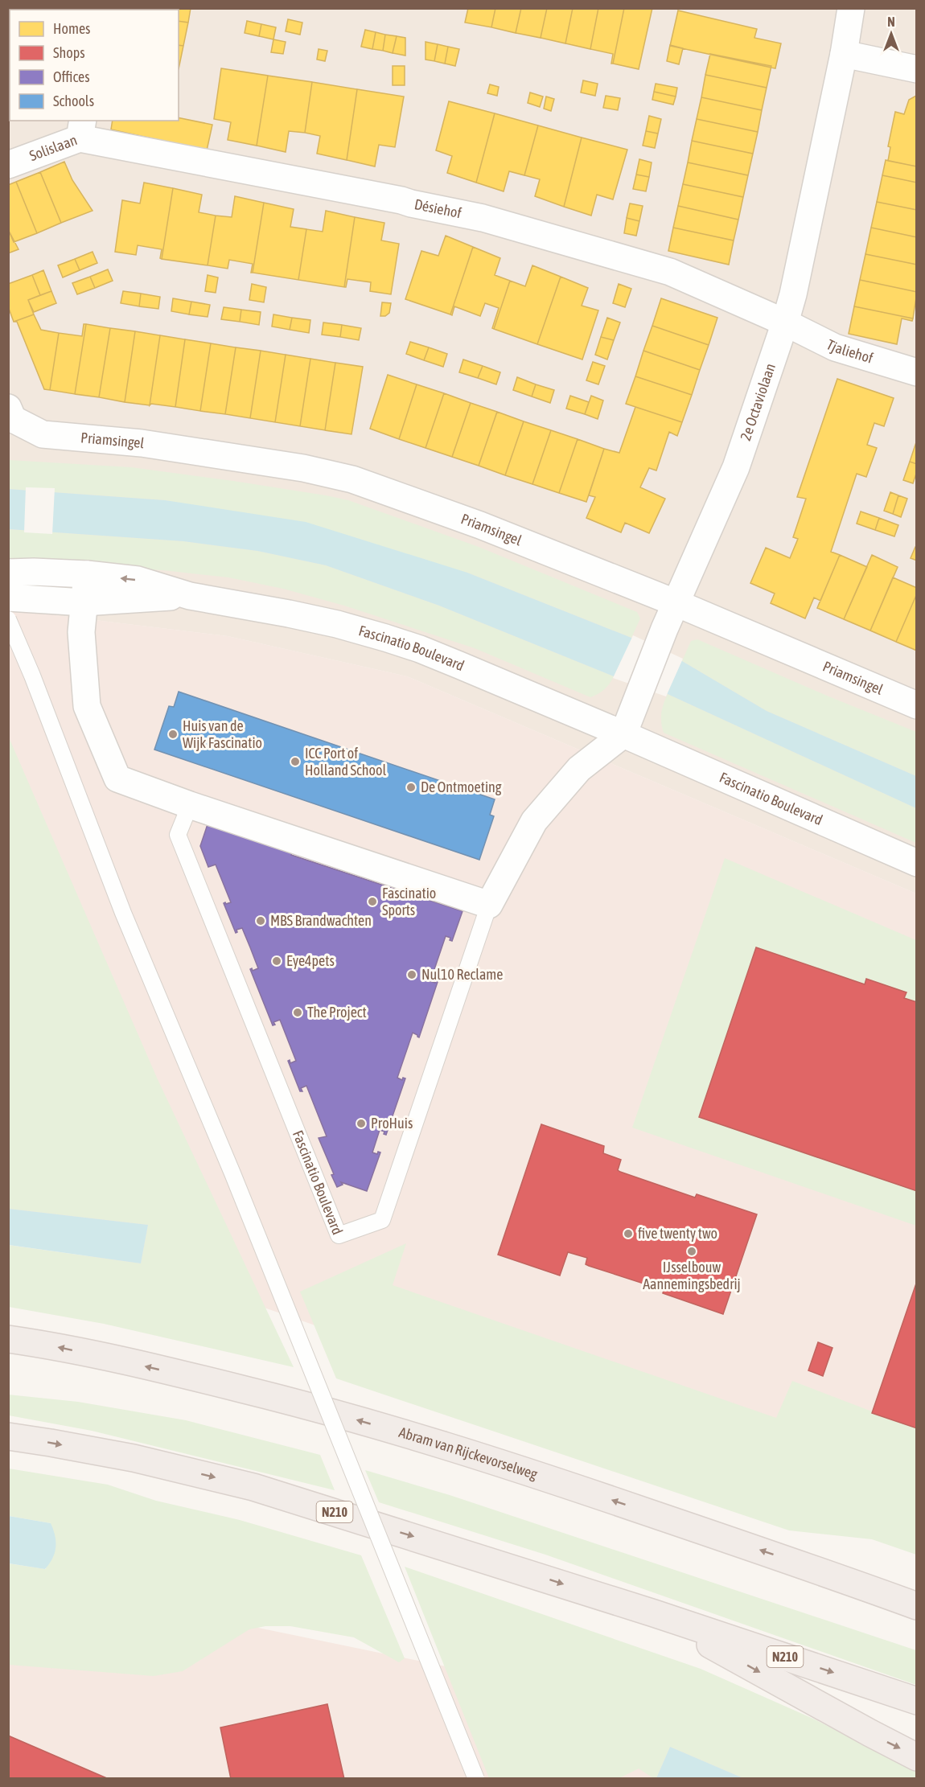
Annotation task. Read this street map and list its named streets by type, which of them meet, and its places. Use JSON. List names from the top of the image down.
{
  "streets": {
    "highway": ["Abram van Rijckevorselweg", "N210"],
    "street": [
      "Solislaan",
      "Désiehof",
      "Tjaliehof",
      "2e Octaviolaan",
      "Priamsingel",
      "Fascinatio Boulevard"
    ]
  },
  "crossings": [
    ["Solislaan", "Désiehof"],
    ["Désiehof", "Tjaliehof"],
    ["Désiehof", "2e Octaviolaan"],
    ["Tjaliehof", "2e Octaviolaan"],
    ["2e Octaviolaan", "Priamsingel"],
    ["2e Octaviolaan", "Fascinatio Boulevard"]
  ],
  "places": [
    "Huis van de Wijk Fascinatio",
    "ICC Port of Holland School",
    "De Ontmoeting",
    "Fascinatio Sports",
    "MBS Brandwachten",
    "Eye4pets",
    "Nul10 Reclame",
    "The Project",
    "ProHuis",
    "five twenty two",
    "IJsselbouw Aannemingsbedrij"
  ],
  "legend": [
    "Homes",
    "Shops",
    "Offices",
    "Schools"
  ],
  "north": "top"
}
